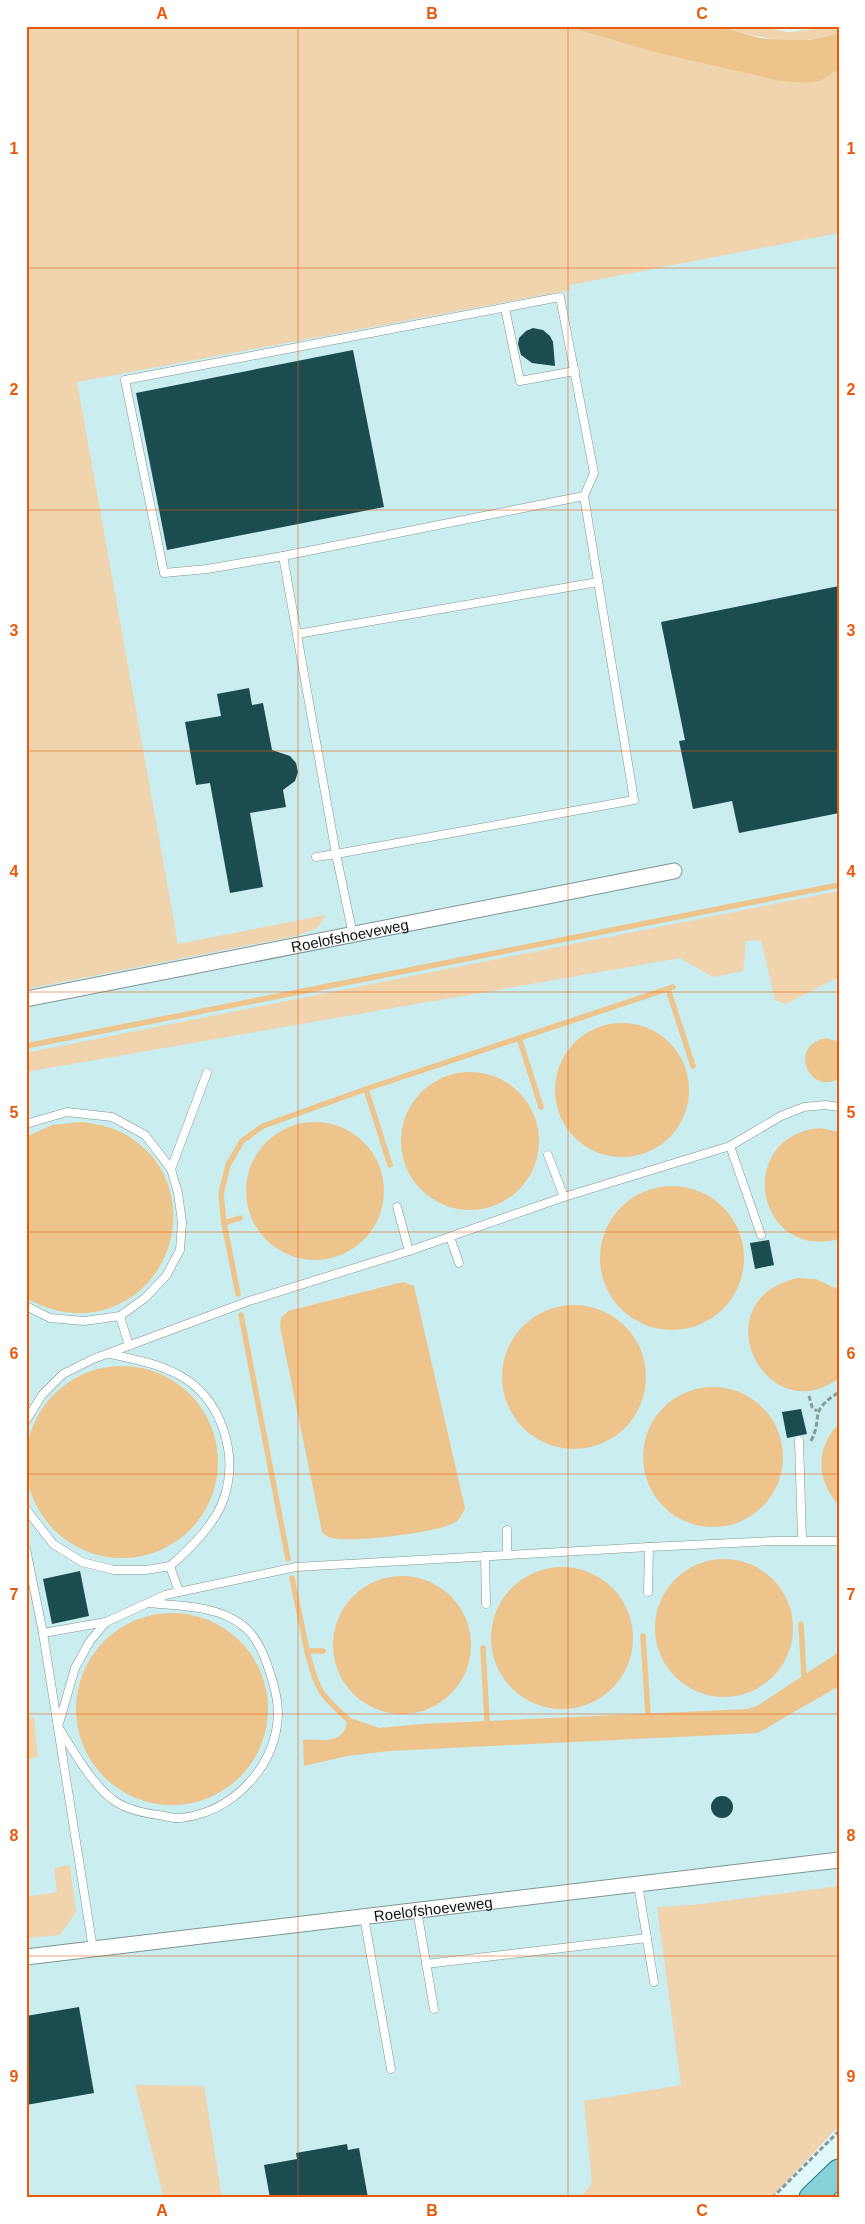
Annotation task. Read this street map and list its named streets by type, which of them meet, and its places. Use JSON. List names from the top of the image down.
{
  "streets": {
    "street": ["Roelofshoeveweg"]
  },
  "grid": {
    "columns": ["A", "B", "C"],
    "rows": [
      "1",
      "2",
      "3",
      "4",
      "5",
      "6",
      "7",
      "8",
      "9"
    ]
  }
}
